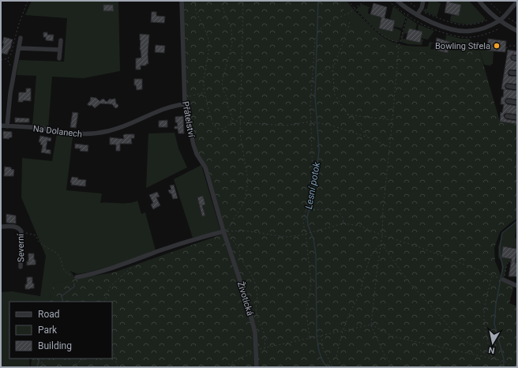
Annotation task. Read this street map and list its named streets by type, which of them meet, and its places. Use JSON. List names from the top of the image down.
{
  "streets": {
    "street": [
      "Přátelství",
      "Na Dolanech",
      "Severní",
      "Životická"
    ]
  },
  "crossings": [
    ["Přátelství", "Na Dolanech"],
    ["Přátelství", "Životická"]
  ],
  "water": ["Lesní potok"],
  "places": ["Bowling Střela"],
  "legend": ["Road", "Park", "Building"],
  "north": "bottom"
}
